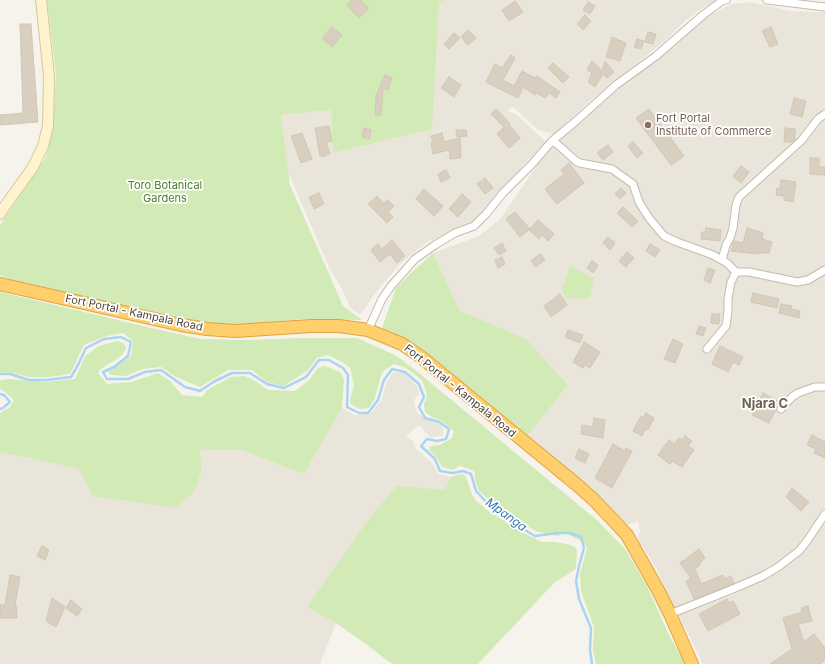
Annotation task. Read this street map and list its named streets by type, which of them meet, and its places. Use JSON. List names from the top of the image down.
{
  "streets": {
    "highway": ["Fort Portal - Kampala Road"]
  },
  "districts": ["Njara C"],
  "water": ["Mpanga"],
  "parks": ["Toro Botanical Gardens"],
  "places": ["Fort Portal Institute of Commerce"]
}
